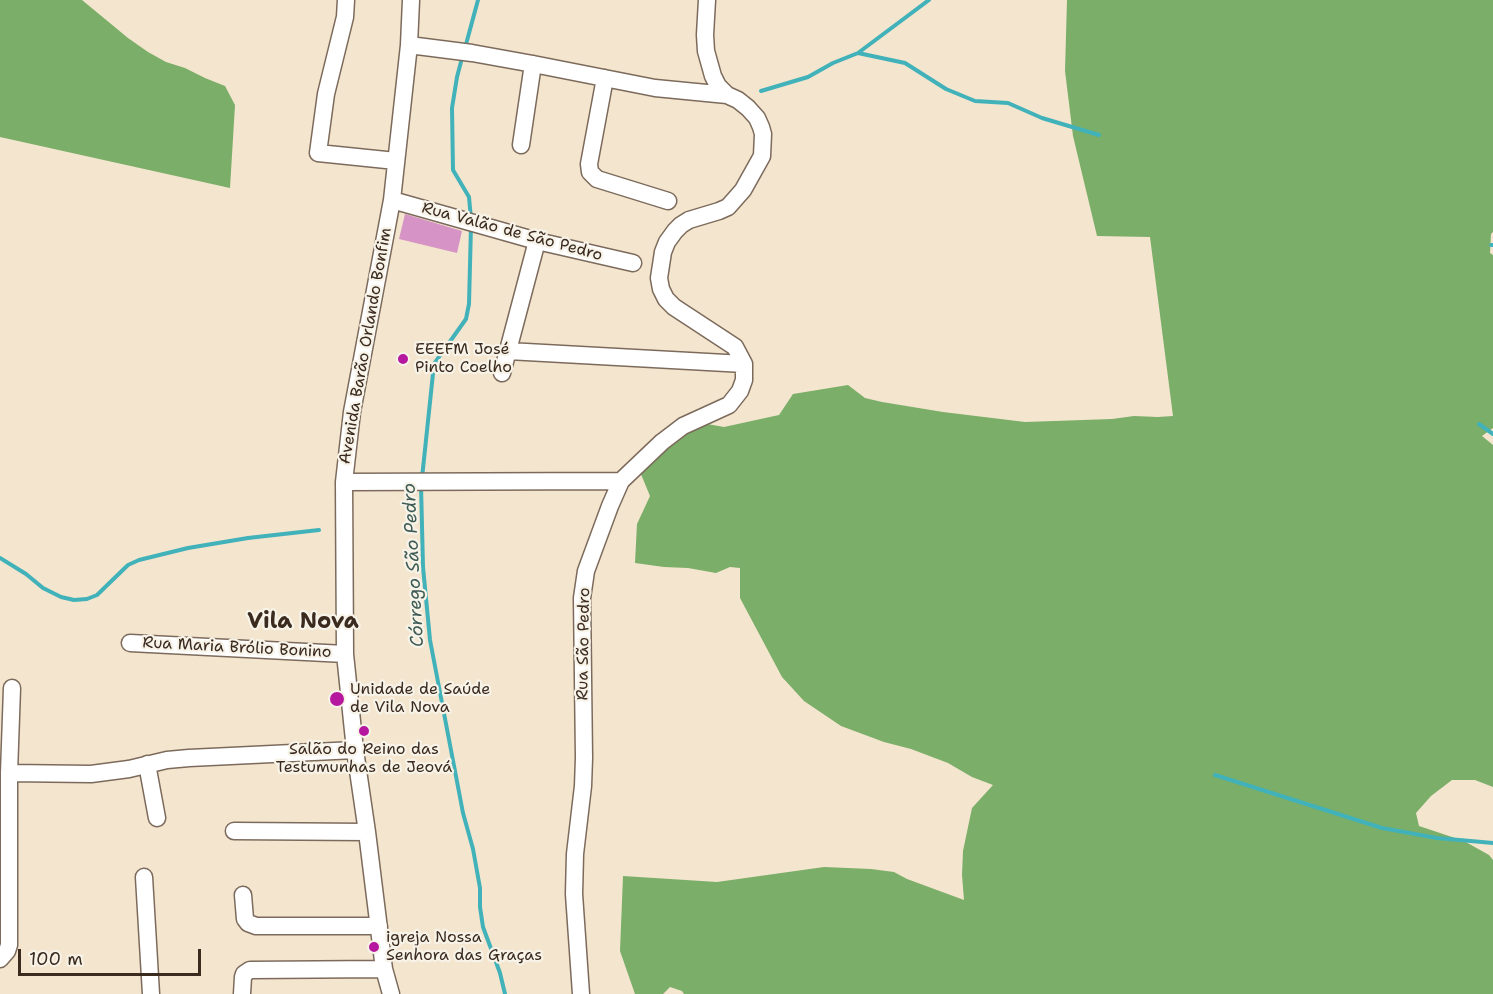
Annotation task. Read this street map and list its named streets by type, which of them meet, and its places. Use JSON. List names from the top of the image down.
{
  "streets": {
    "street": [
      "Rua Valão de São Pedro",
      "Avenida Barão Orlando Bonfim",
      "Rua São Pedro",
      "Rua Maria Brólio Bonino"
    ]
  },
  "crossings": [
    ["Rua Valão de São Pedro", "Avenida Barão Orlando Bonfim"],
    ["Avenida Barão Orlando Bonfim", "Rua Maria Brólio Bonino"]
  ],
  "districts": ["Vila Nova"],
  "water": ["Córrego São Pedro"],
  "places": [
    "EEEFM José Pinto Coelho",
    "Unidade de Saúde de Vila Nova",
    "Salão do Reino das Testumunhas de Jeová",
    "igreja Nossa Senhora das Graças"
  ],
  "scale_bar": "100 m"
}
